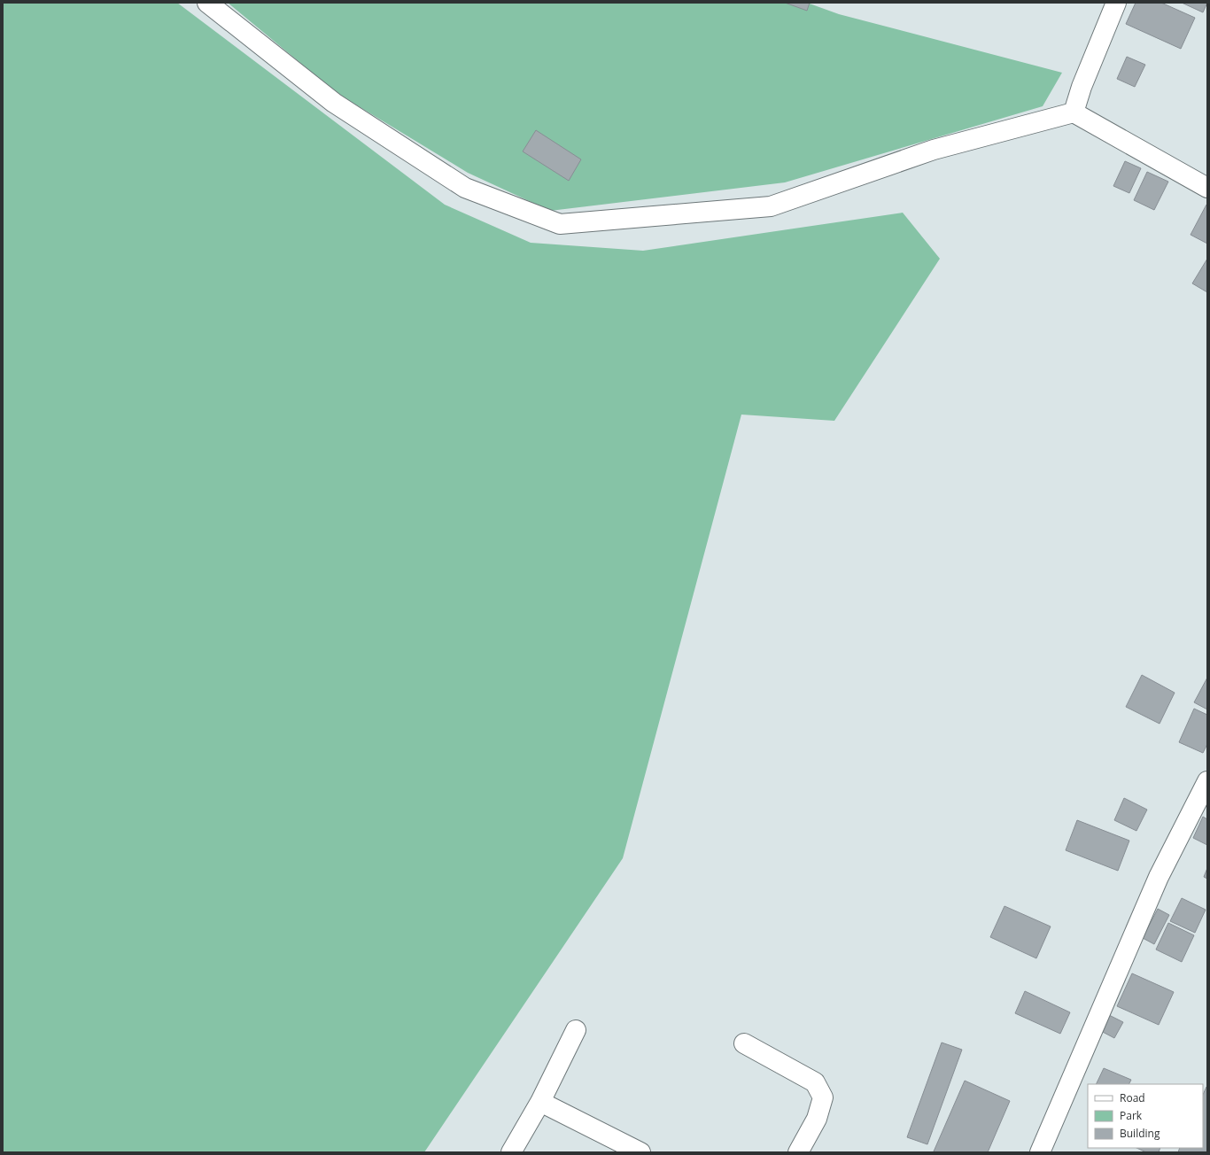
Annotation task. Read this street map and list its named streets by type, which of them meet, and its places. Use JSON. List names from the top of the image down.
{
  "legend": ["Road", "Park", "Building"]
}
